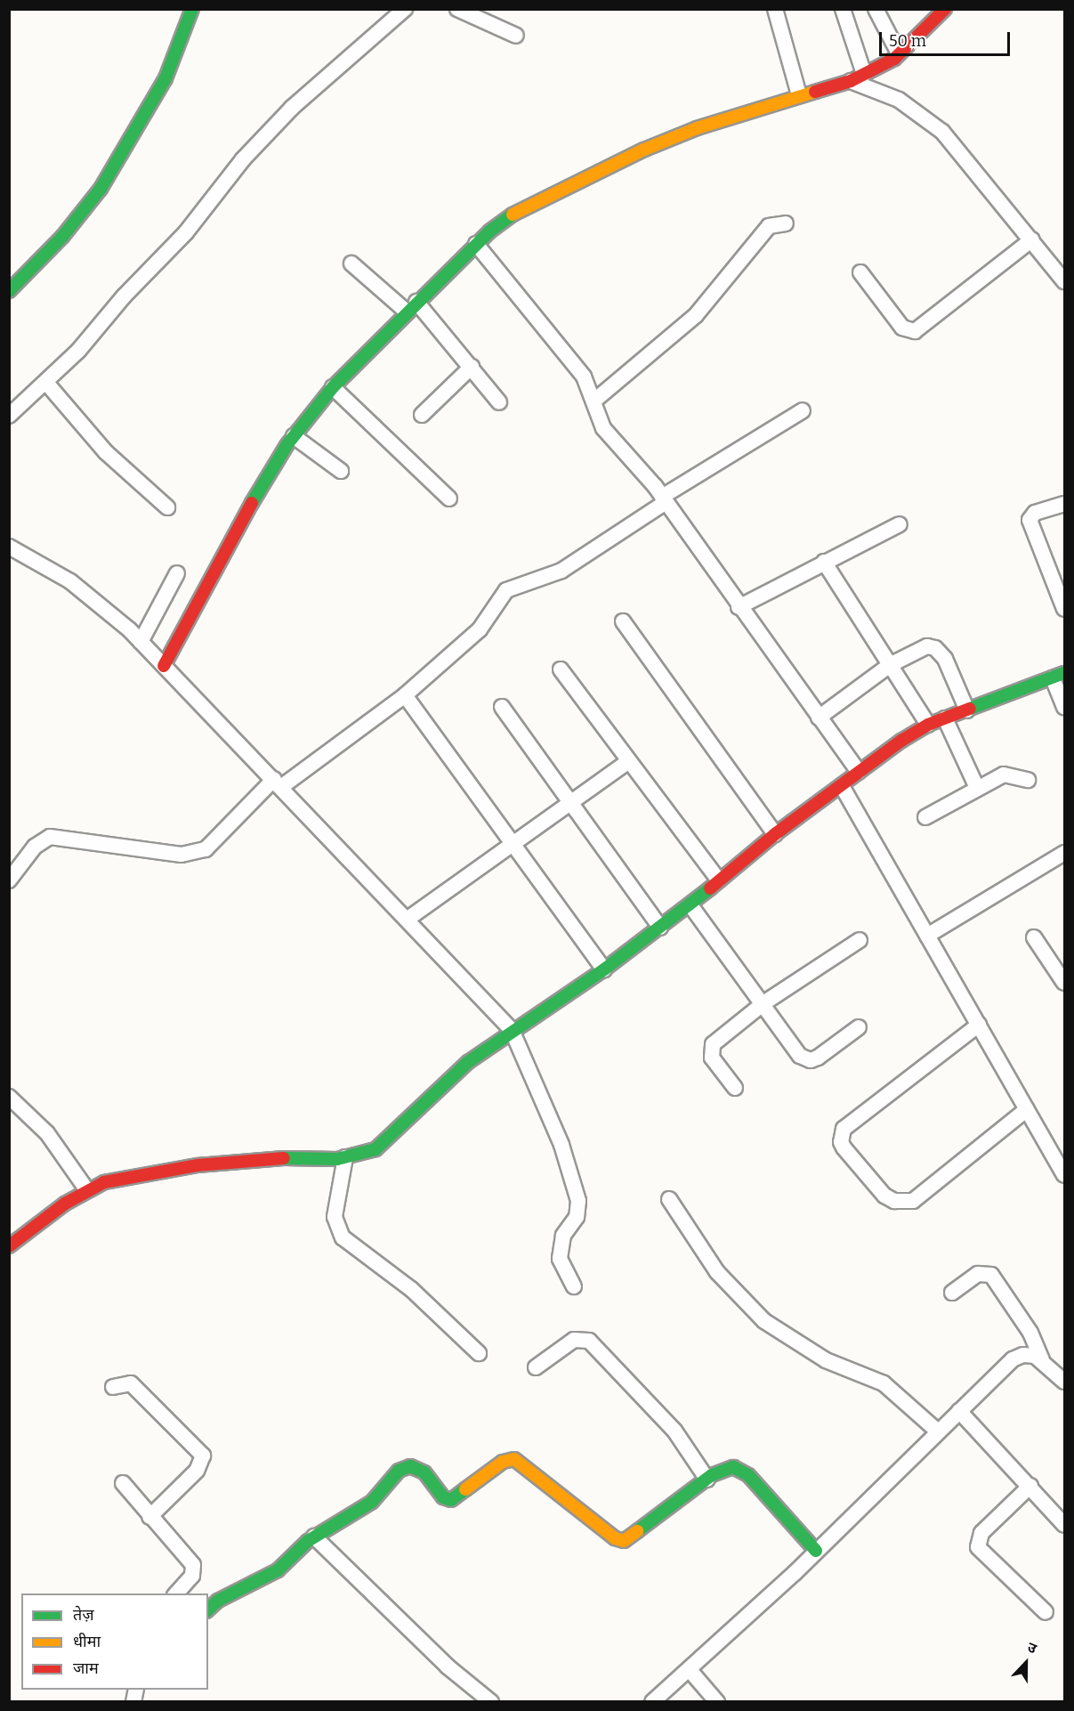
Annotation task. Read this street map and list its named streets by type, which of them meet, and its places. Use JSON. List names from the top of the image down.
{
  "legend": ["तेज़", "धीमा", "जाम"],
  "scale_bar": "50 m",
  "north": "top"
}
